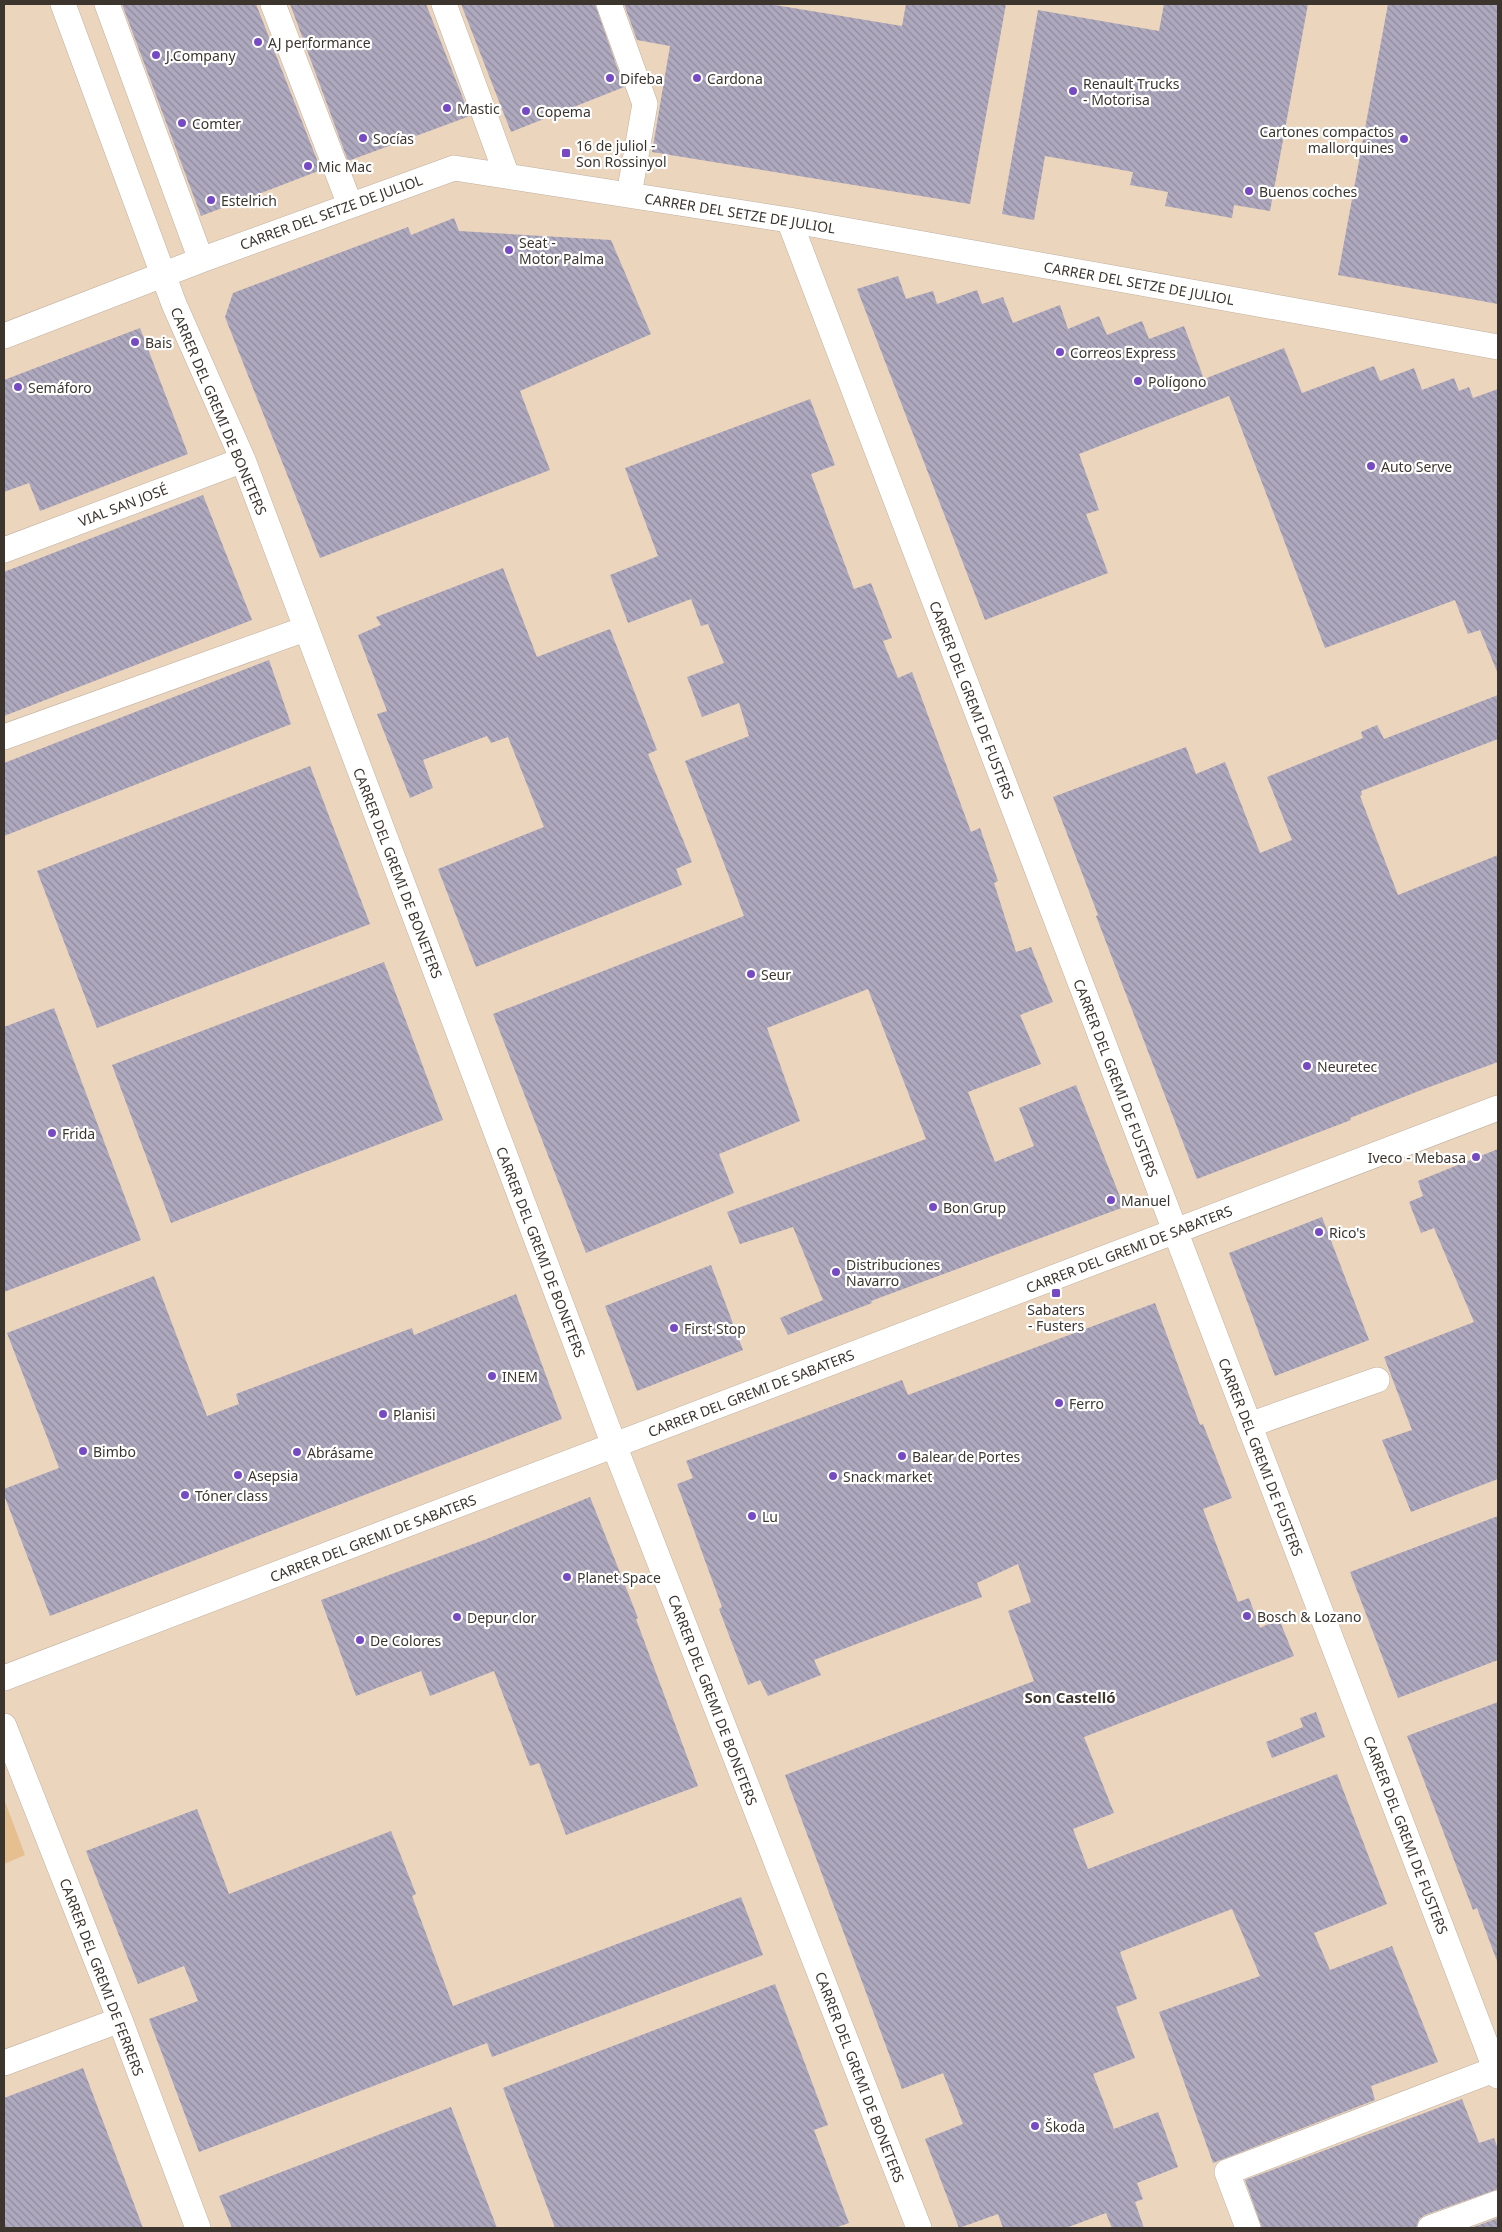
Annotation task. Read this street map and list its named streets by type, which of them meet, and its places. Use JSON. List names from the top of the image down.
{
  "streets": {
    "street": [
      "CARRER DEL SETZE DE JULIOL",
      "CARRER DEL GREMI DE BONETERS",
      "VIAL SAN JOSÉ",
      "CARRER DEL GREMI DE FUSTERS",
      "CARRER DEL GREMI DE SABATERS",
      "CARRER DEL GREMI DE FERRERS"
    ]
  },
  "crossings": [
    ["CARRER DEL SETZE DE JULIOL", "CARRER DEL GREMI DE BONETERS"],
    ["CARRER DEL SETZE DE JULIOL", "CARRER DEL GREMI DE FUSTERS"],
    ["CARRER DEL GREMI DE BONETERS", "VIAL SAN JOSÉ"],
    ["CARRER DEL GREMI DE BONETERS", "CARRER DEL GREMI DE SABATERS"],
    ["CARRER DEL GREMI DE FUSTERS", "CARRER DEL GREMI DE SABATERS"]
  ],
  "districts": ["Son Castelló"],
  "places": {
    "other": [
      "AJ performance",
      "J.Company",
      "Difeba",
      "Cardona",
      "Renault Trucks - Motorisa",
      "Mastic",
      "Copema",
      "Comter",
      "Socías",
      "Cartones compactos mallorquines",
      "Mic Mac",
      "Buenos coches",
      "Estelrich",
      "Seat - Motor Palma",
      "Bais",
      "Correos Express",
      "Polígono",
      "Semáforo",
      "Auto Serve",
      "Seur",
      "Neuretec",
      "Frida",
      "Iveco - Mebasa",
      "Manuel",
      "Bon Grup",
      "Rico's",
      "Distribuciones Navarro",
      "First Stop",
      "INEM",
      "Ferro",
      "Planisi",
      "Bimbo",
      "Abrásame",
      "Balear de Portes",
      "Asepsia",
      "Snack market",
      "Tóner class",
      "Lu",
      "Planet Space",
      "Bosch & Lozano",
      "Depur clor",
      "De Colores",
      "Škoda"
    ],
    "transit": ["16 de juliol - Son Rossinyol", "Sabaters - Fusters"]
  }
}
